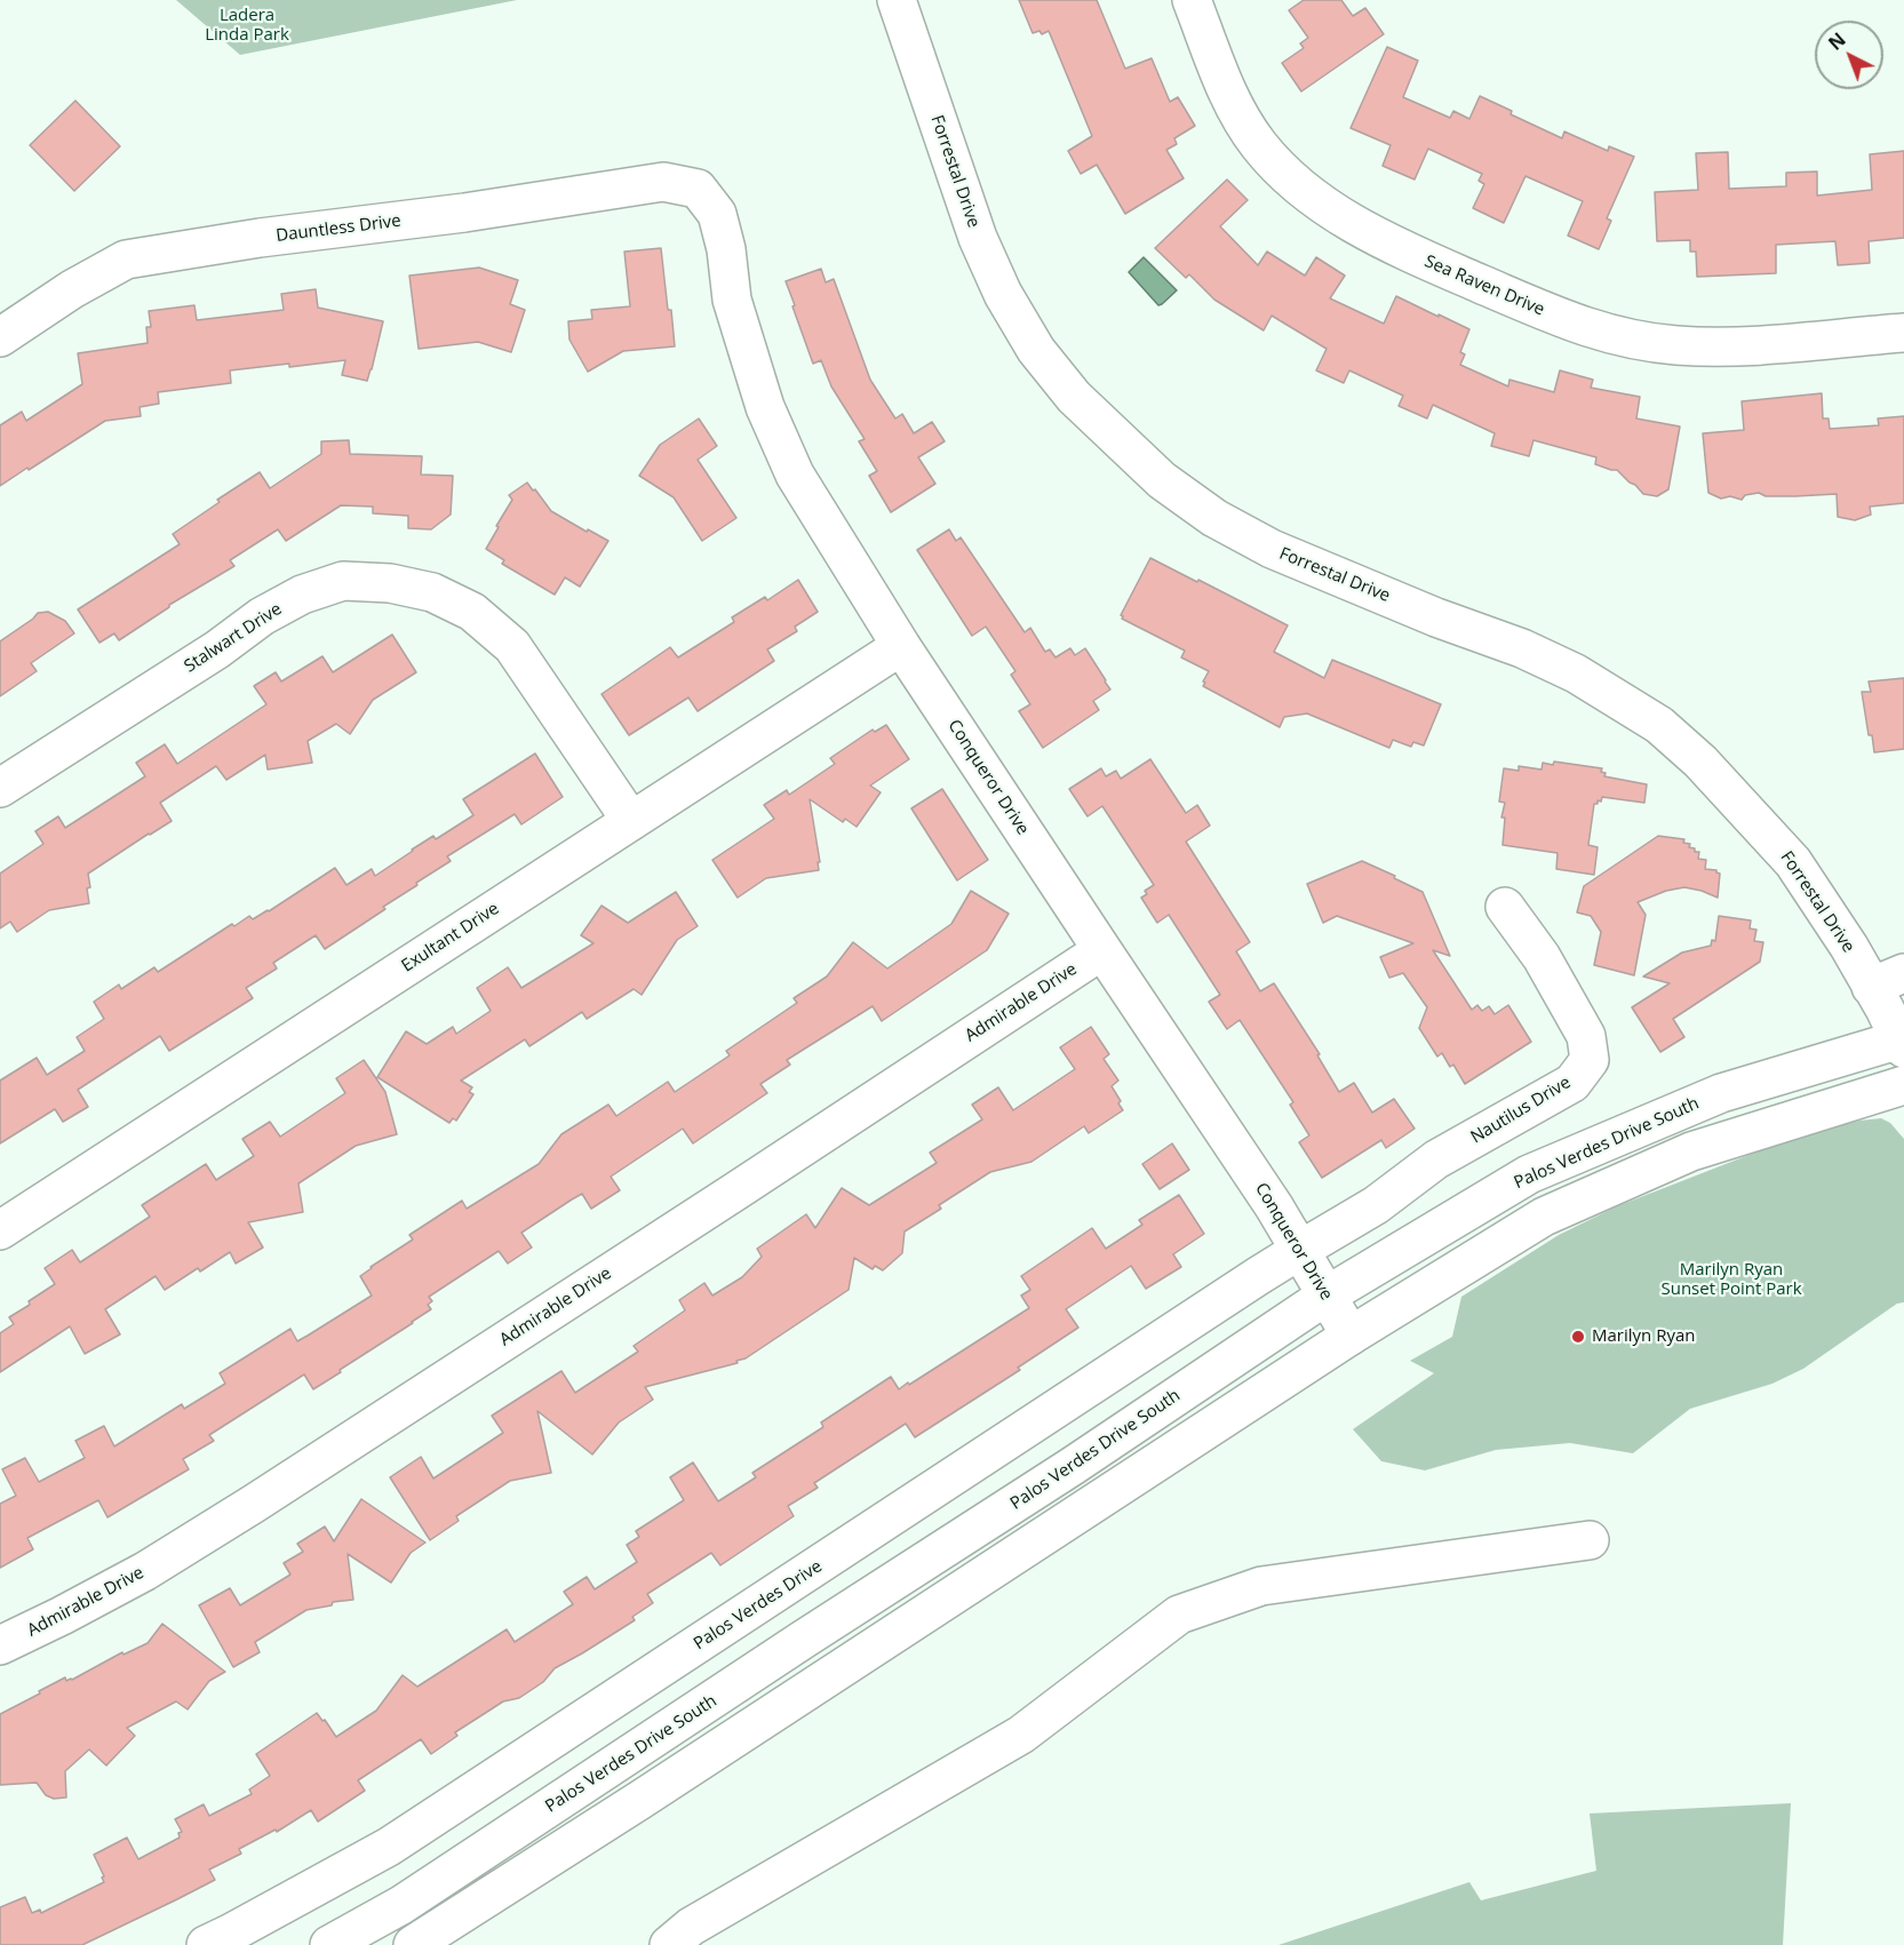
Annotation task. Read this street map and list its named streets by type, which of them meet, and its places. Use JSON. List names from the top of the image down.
{
  "streets": {
    "street": [
      "Forrestal Drive",
      "Dauntless Drive",
      "Sea Raven Drive",
      "Stalwart Drive",
      "Conqueror Drive",
      "Exultant Drive",
      "Admirable Drive",
      "Nautilus Drive",
      "Palos Verdes Drive South",
      "Palos Verdes Drive"
    ]
  },
  "crossings": [
    ["Forrestal Drive", "Palos Verdes Drive South"],
    ["Dauntless Drive", "Conqueror Drive"],
    ["Stalwart Drive", "Exultant Drive"],
    ["Conqueror Drive", "Exultant Drive"],
    ["Conqueror Drive", "Admirable Drive"],
    ["Conqueror Drive", "Nautilus Drive"],
    ["Conqueror Drive", "Palos Verdes Drive South"],
    ["Conqueror Drive", "Palos Verdes Drive"],
    ["Nautilus Drive", "Palos Verdes Drive"]
  ],
  "parks": ["Ladera Linda Park", "Marilyn Ryan Sunset Point Park"],
  "places": ["Marilyn Ryan"],
  "north": "top left"
}
